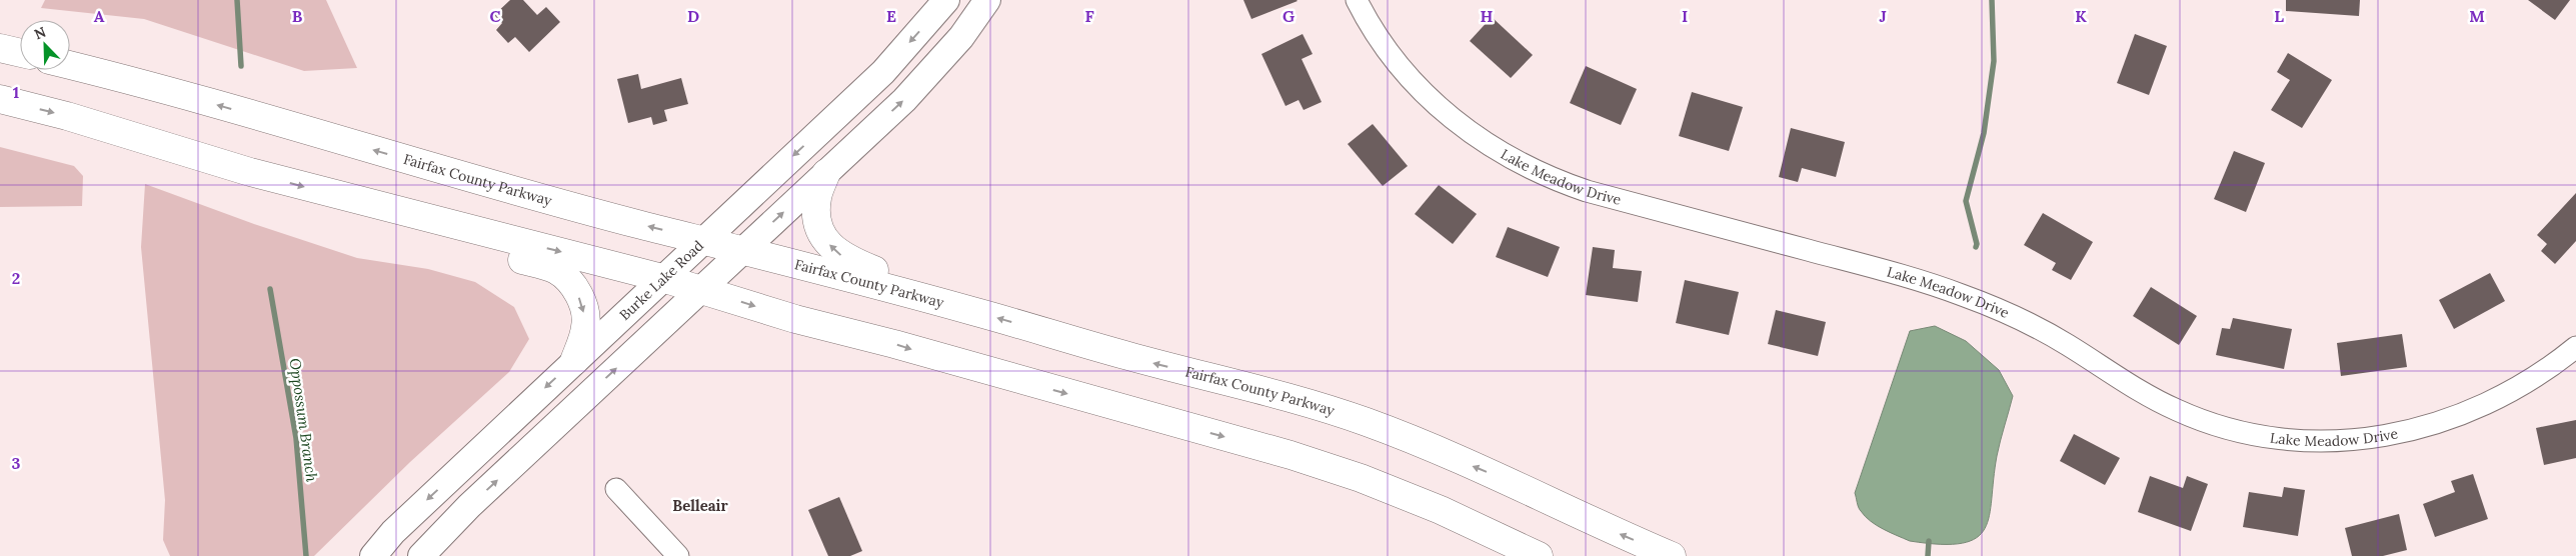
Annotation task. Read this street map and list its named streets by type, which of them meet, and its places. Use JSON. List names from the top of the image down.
{
  "streets": {
    "highway": ["Fairfax County Parkway"],
    "main road": ["Burke Lake Road"],
    "street": ["Lake Meadow Drive"]
  },
  "crossings": [
    ["Fairfax County Parkway", "Burke Lake Road"]
  ],
  "districts": ["Belleair"],
  "water": ["Oppossum Branch"],
  "north": "top left",
  "grid": {
    "columns": [
      "A",
      "B",
      "C",
      "D",
      "E",
      "F",
      "G",
      "H",
      "I",
      "J",
      "K",
      "L",
      "M"
    ],
    "rows": ["1", "2", "3"]
  }
}
